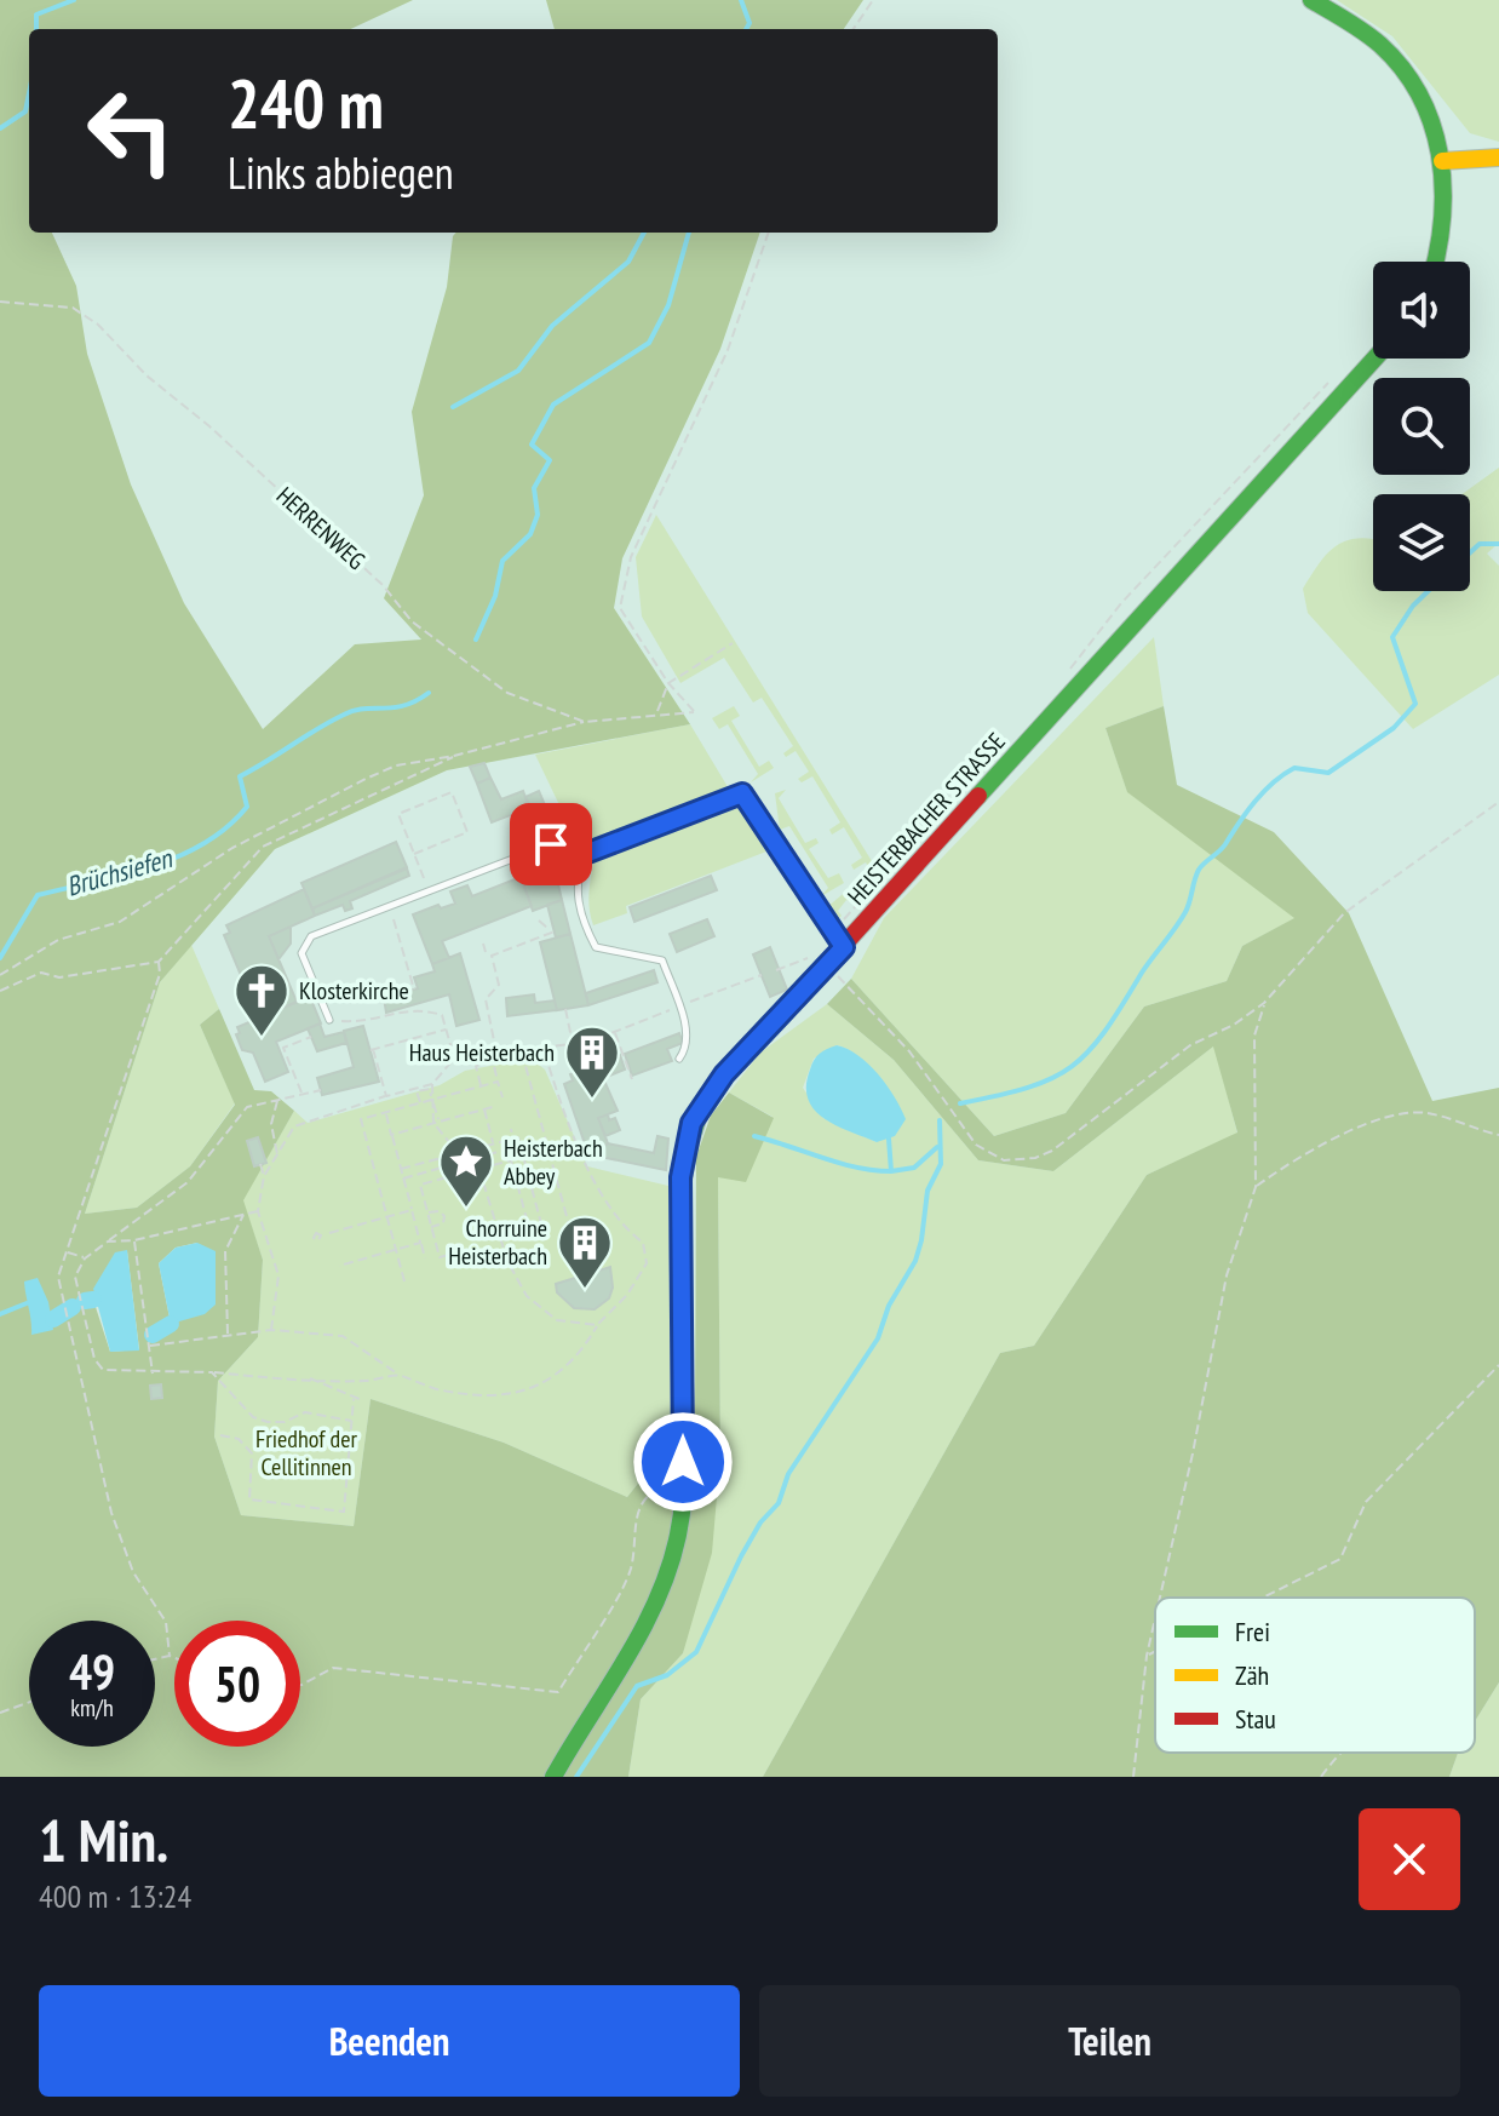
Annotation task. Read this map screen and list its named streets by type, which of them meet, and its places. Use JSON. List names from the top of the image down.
{
  "streets": {
    "main road": ["HEISTERBACHER STRASSE"],
    "path": ["HERRENWEG"]
  },
  "water": ["Brüchsiefen"],
  "parks": ["Friedhof der Cellitinnen"],
  "places": {
    "church": ["Klosterkirche"],
    "building": ["Haus Heisterbach", "Chorruine Heisterbach"],
    "place": ["Heisterbach Abbey"]
  },
  "legend": ["Frei", "Zäh", "Stau"],
  "page": {
    "turn": ["240 m", "Links abbiegen"],
    "speed": "49 km/h",
    "limit": "50",
    "heading": ["1 Min.", "400 m · 13:24"],
    "buttons": ["Beenden", "Teilen"]
  }
}
